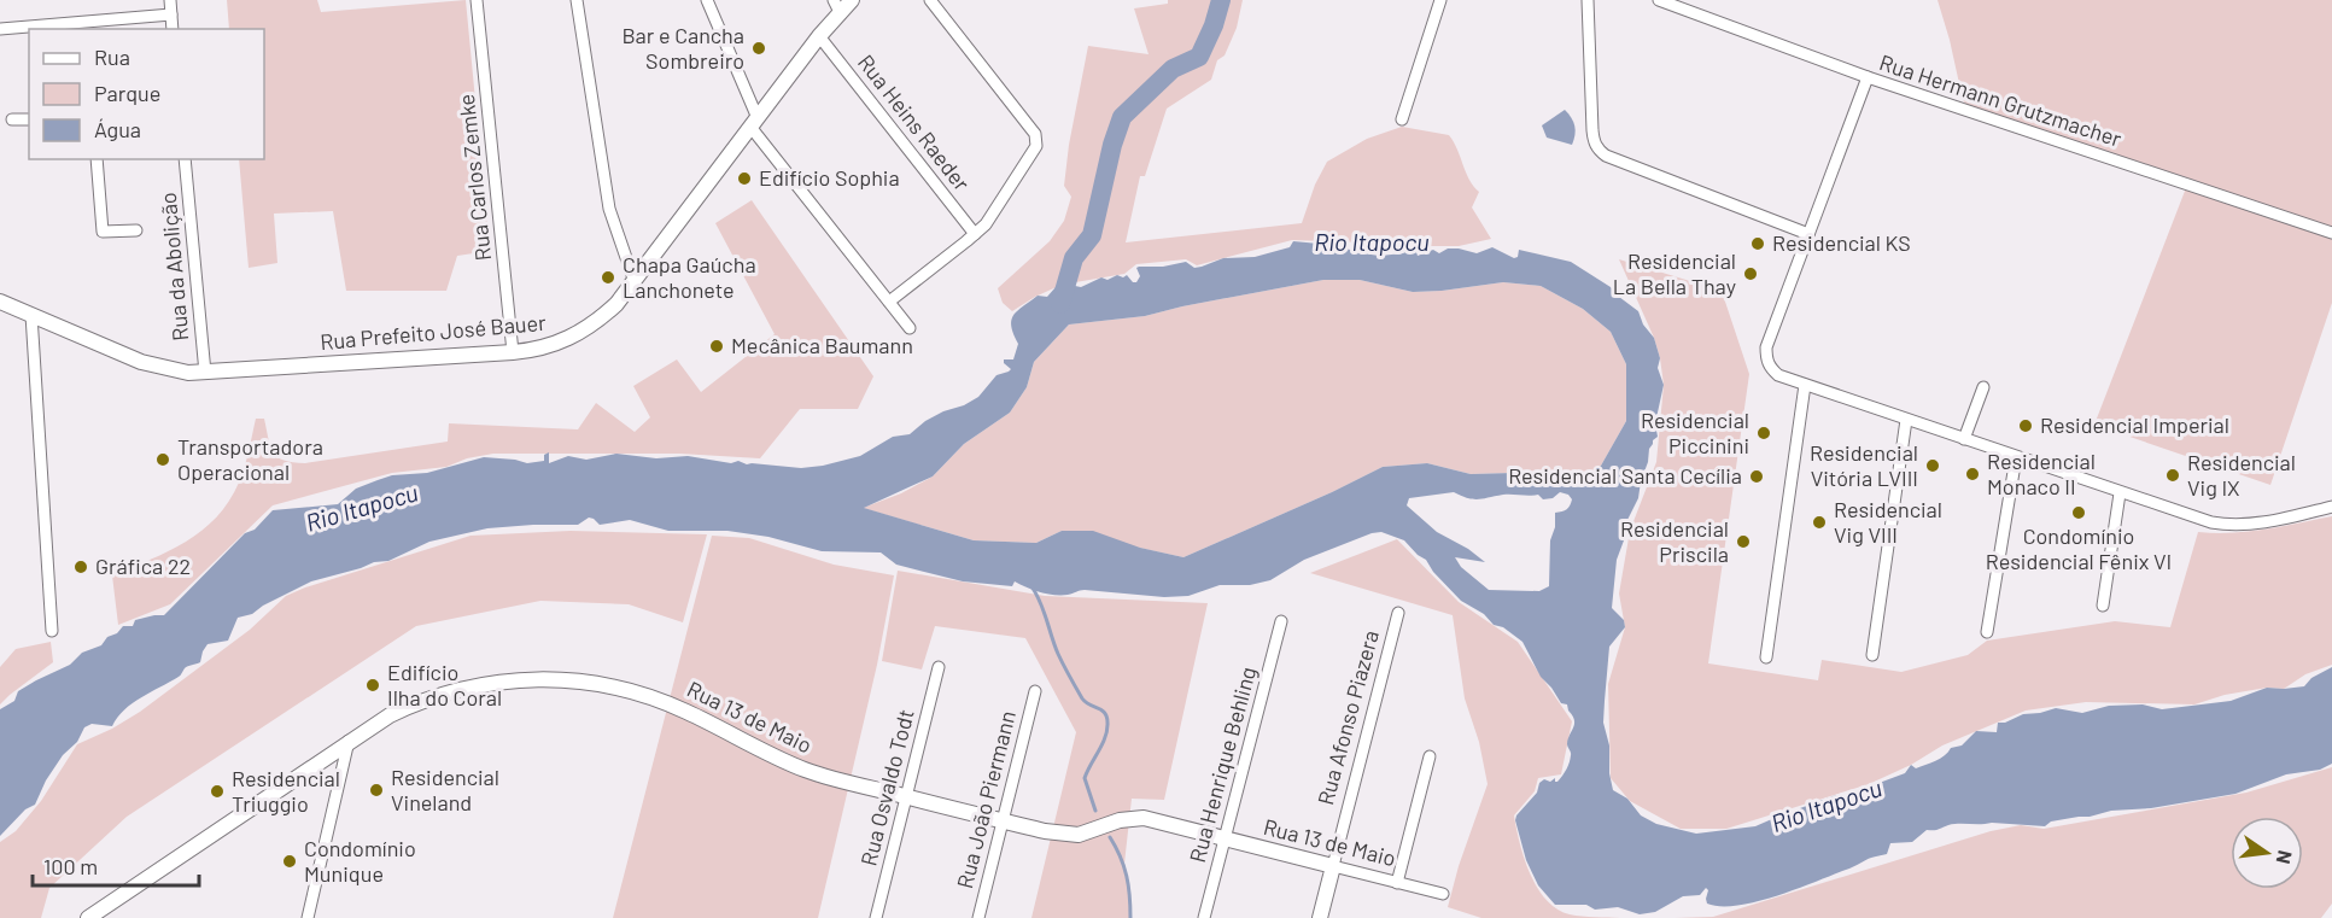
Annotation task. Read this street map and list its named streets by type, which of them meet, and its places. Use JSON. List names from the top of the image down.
{
  "streets": {
    "main road": ["Rua Prefeito José Bauer", "Rua 13 de Maio", "Rua Afonso Piazera"],
    "street": [
      "Rua Hermann Grutzmacher",
      "Rua Heins Raeder",
      "Rua Carlos Zemke",
      "Rua da Abolição",
      "Rua Henrique Behling",
      "Rua Osvaldo Todt",
      "Rua João Piermann"
    ]
  },
  "crossings": [
    ["Rua Heins Raeder", "Rua Prefeito José Bauer"],
    ["Rua Carlos Zemke", "Rua Prefeito José Bauer"],
    ["Rua da Abolição", "Rua Prefeito José Bauer"],
    ["Rua 13 de Maio", "Rua Afonso Piazera"],
    ["Rua 13 de Maio", "Rua Henrique Behling"],
    ["Rua 13 de Maio", "Rua Osvaldo Todt"],
    ["Rua 13 de Maio", "Rua João Piermann"]
  ],
  "water": ["Rio Itapocu"],
  "places": [
    "Bar e Cancha Sombreiro",
    "Edifício Sophia",
    "Residencial KS",
    "Residencial La Bella Thay",
    "Chapa Gaúcha Lanchonete",
    "Mecânica Baumann",
    "Residencial Imperial",
    "Residencial Piccinini",
    "Transportadora Operacional",
    "Residencial Vitória LVIII",
    "Residencial Monaco II",
    "Residencial Vig IX",
    "Residencial Santa Cecília",
    "Condomínio Residencial Fênix VI",
    "Residencial Vig VIII",
    "Residencial Priscila",
    "Gráfica 22",
    "Edifício Ilha do Coral",
    "Residencial Vineland",
    "Residencial Triuggio",
    "Condomínio Munique"
  ],
  "legend": ["Rua", "Parque", "Água"],
  "scale_bar": "100 m",
  "north": "right"
}
